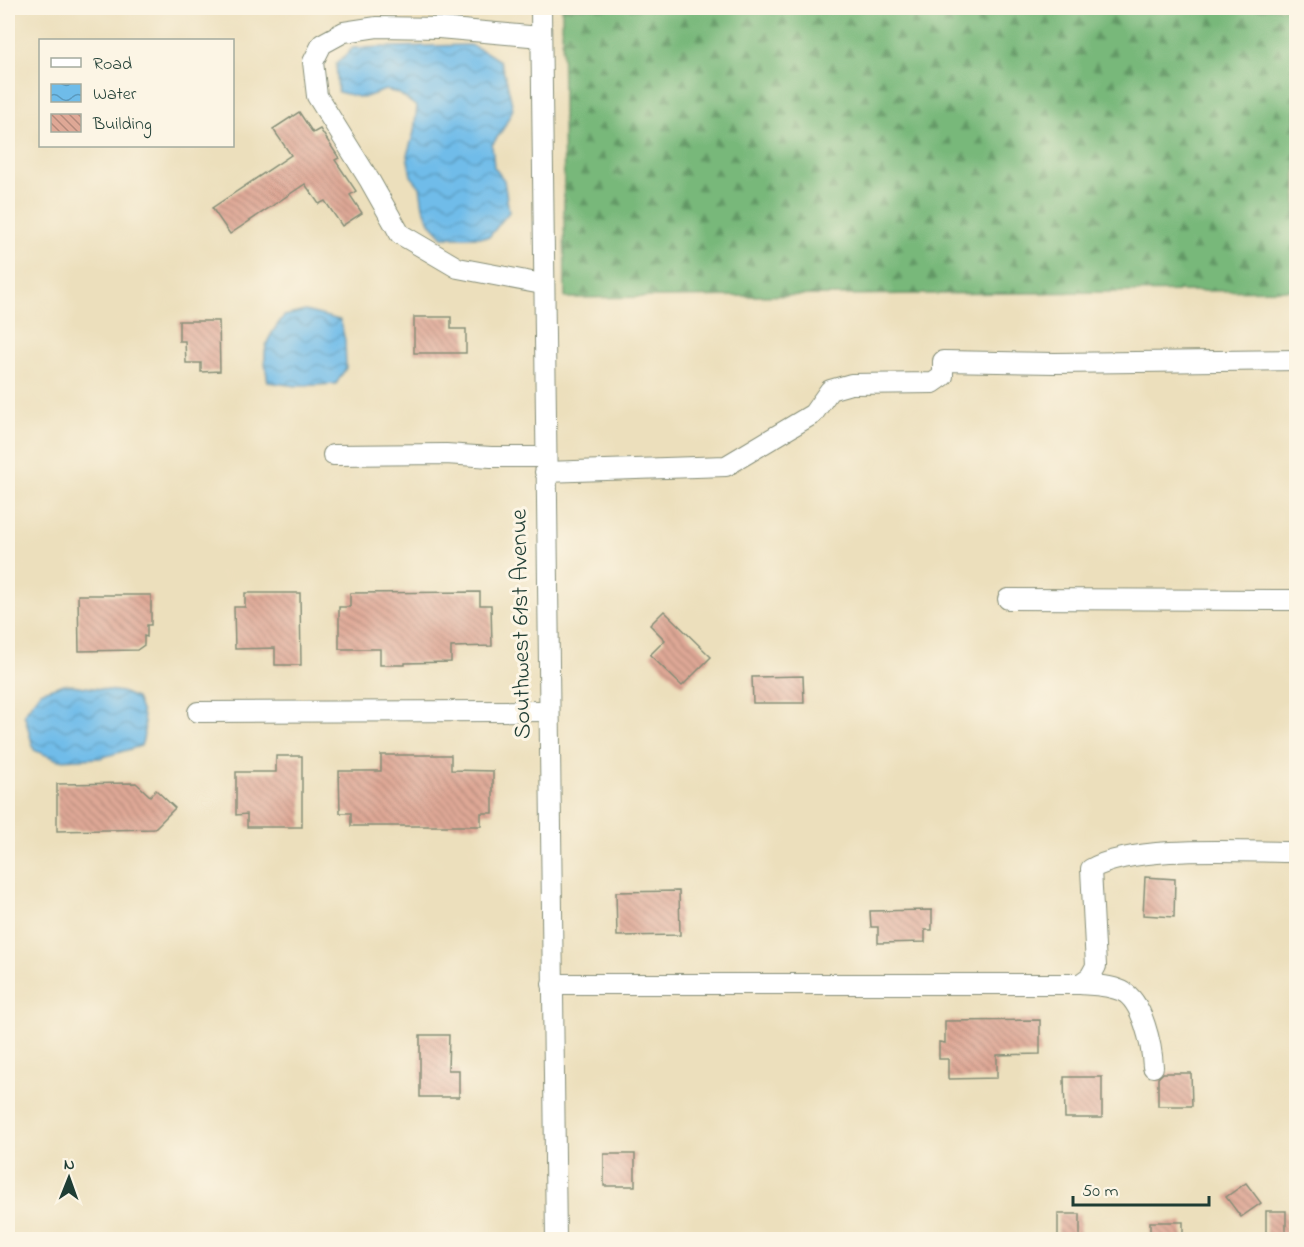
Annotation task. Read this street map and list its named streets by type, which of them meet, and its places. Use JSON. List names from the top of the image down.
{
  "streets": {
    "street": ["Southwest 61st Avenue"]
  },
  "legend": ["Road", "Water", "Building"],
  "scale_bar": "50 m",
  "north": "top"
}
